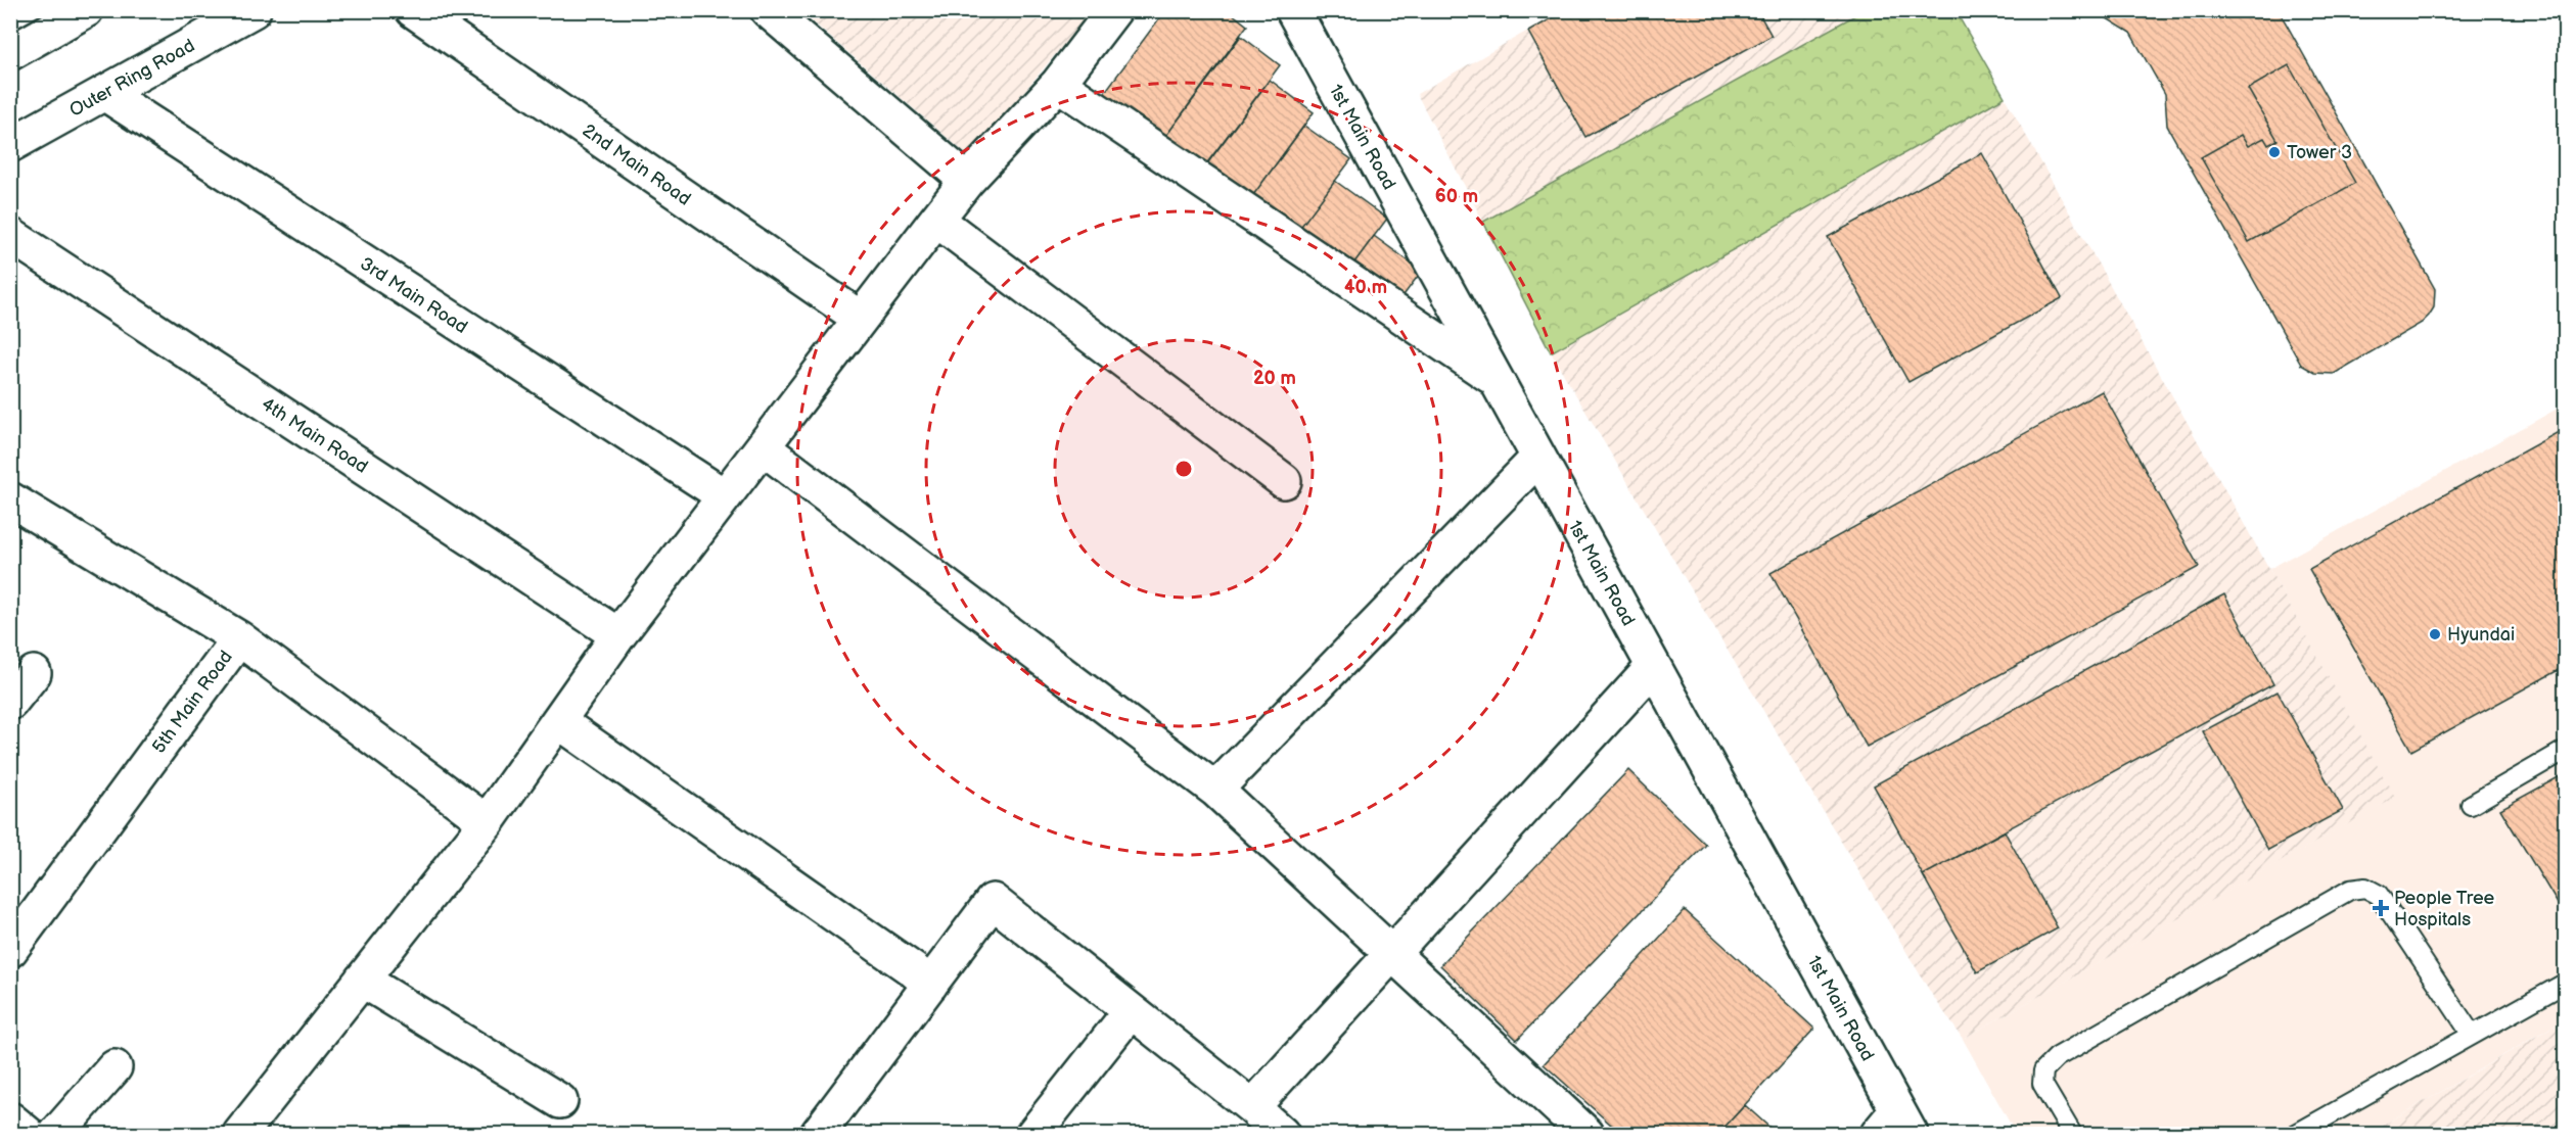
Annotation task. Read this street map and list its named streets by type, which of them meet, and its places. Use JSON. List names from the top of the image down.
{
  "streets": {
    "main road": [
      "Outer Ring Road",
      "1st Main Road",
      "2nd Main Road",
      "3rd Main Road",
      "4th Main Road",
      "5th Main Road"
    ]
  },
  "crossings": [
    ["Outer Ring Road", "3rd Main Road"]
  ],
  "places": {
    "other": ["Tower 3", "Hyundai"],
    "health": ["People Tree Hospitals"]
  },
  "rings": ["60 m", "40 m", "20 m"]
}
